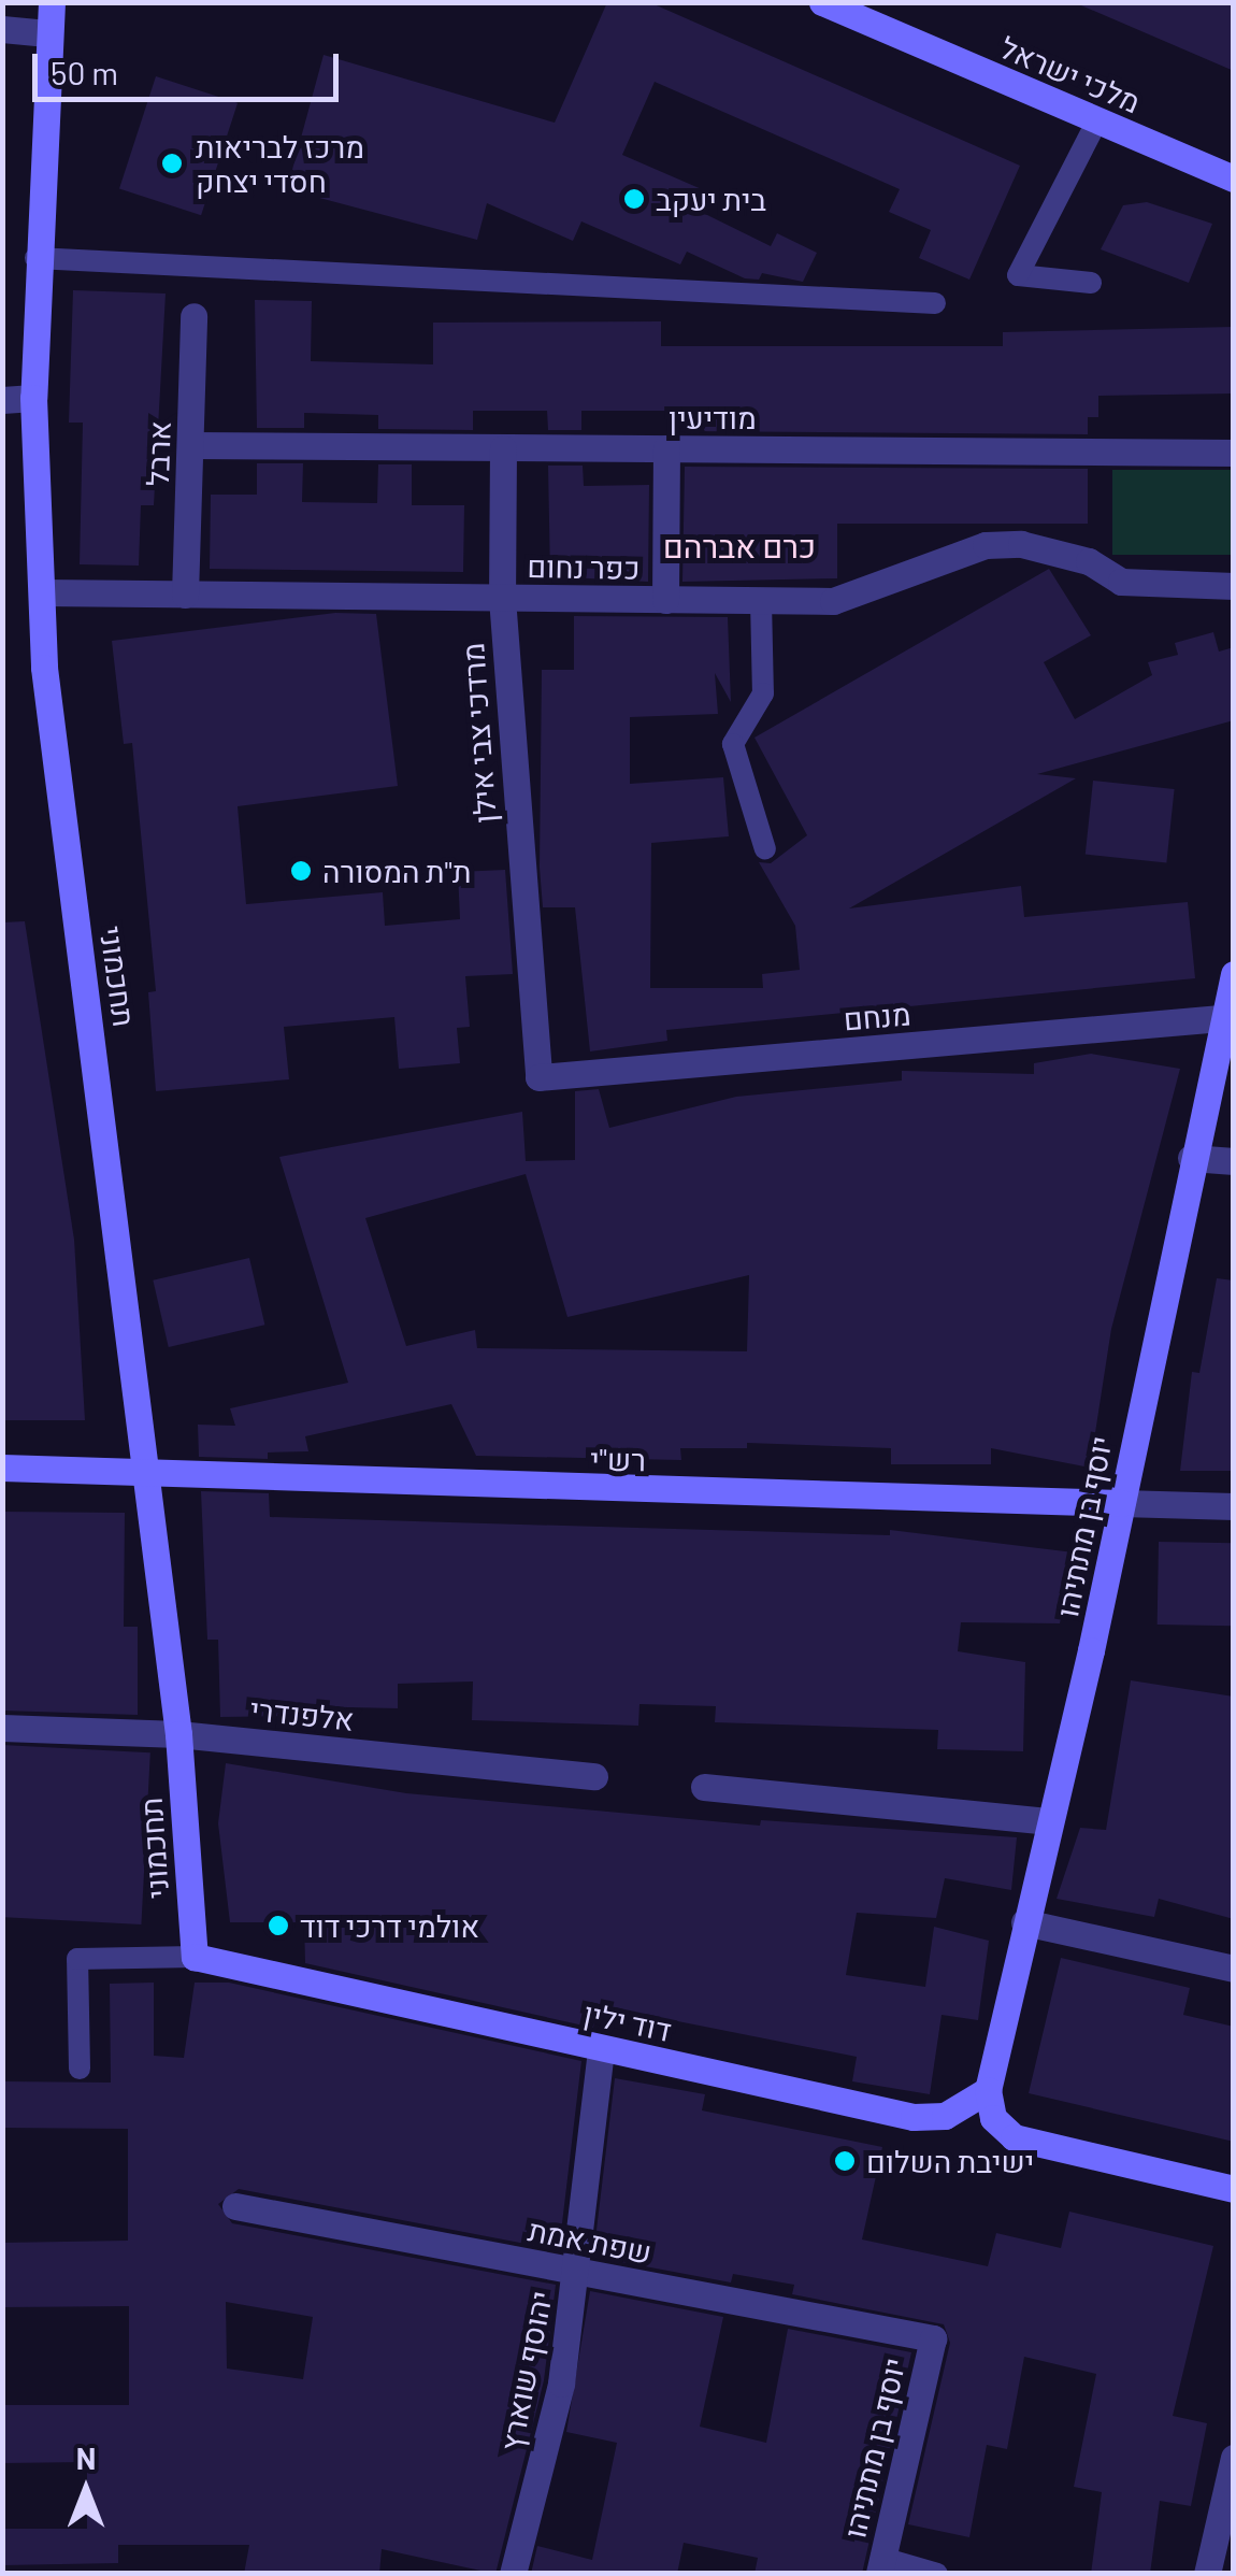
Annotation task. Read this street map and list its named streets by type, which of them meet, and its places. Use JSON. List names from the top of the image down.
{
  "streets": {
    "street": [
      "מלכי ישראל",
      "מודיעין",
      "ארבל",
      "כפר נחום",
      "מרדכי צבי אילן",
      "תחכמוני",
      "מנחם",
      "רש\"י",
      "יוסף בן מתתיהו",
      "אלפנדרי",
      "דוד ילין",
      "שפת אמת",
      "יהוסף שוארץ"
    ]
  },
  "crossings": [
    ["מודיעין", "ארבל"],
    ["מודיעין", "מרדכי צבי אילן"],
    ["ארבל", "כפר נחום"],
    ["כפר נחום", "מרדכי צבי אילן"],
    ["כפר נחום", "תחכמוני"],
    ["מרדכי צבי אילן", "מנחם"],
    ["תחכמוני", "רש\"י"],
    ["תחכמוני", "אלפנדרי"],
    ["תחכמוני", "דוד ילין"],
    ["מנחם", "יוסף בן מתתיהו"],
    ["רש\"י", "יוסף בן מתתיהו"],
    ["יוסף בן מתתיהו", "דוד ילין"],
    ["יוסף בן מתתיהו", "שפת אמת"],
    ["דוד ילין", "יהוסף שוארץ"],
    ["שפת אמת", "יהוסף שוארץ"]
  ],
  "districts": ["כרם אברהם"],
  "places": [
    "מרכז לבריאות חסדי יצחק",
    "בית יעקב",
    "ת\"ת המסורה",
    "אולמי דרכי דוד",
    "ישיבת השלום"
  ],
  "scale_bar": "50 m",
  "north": "top"
}
